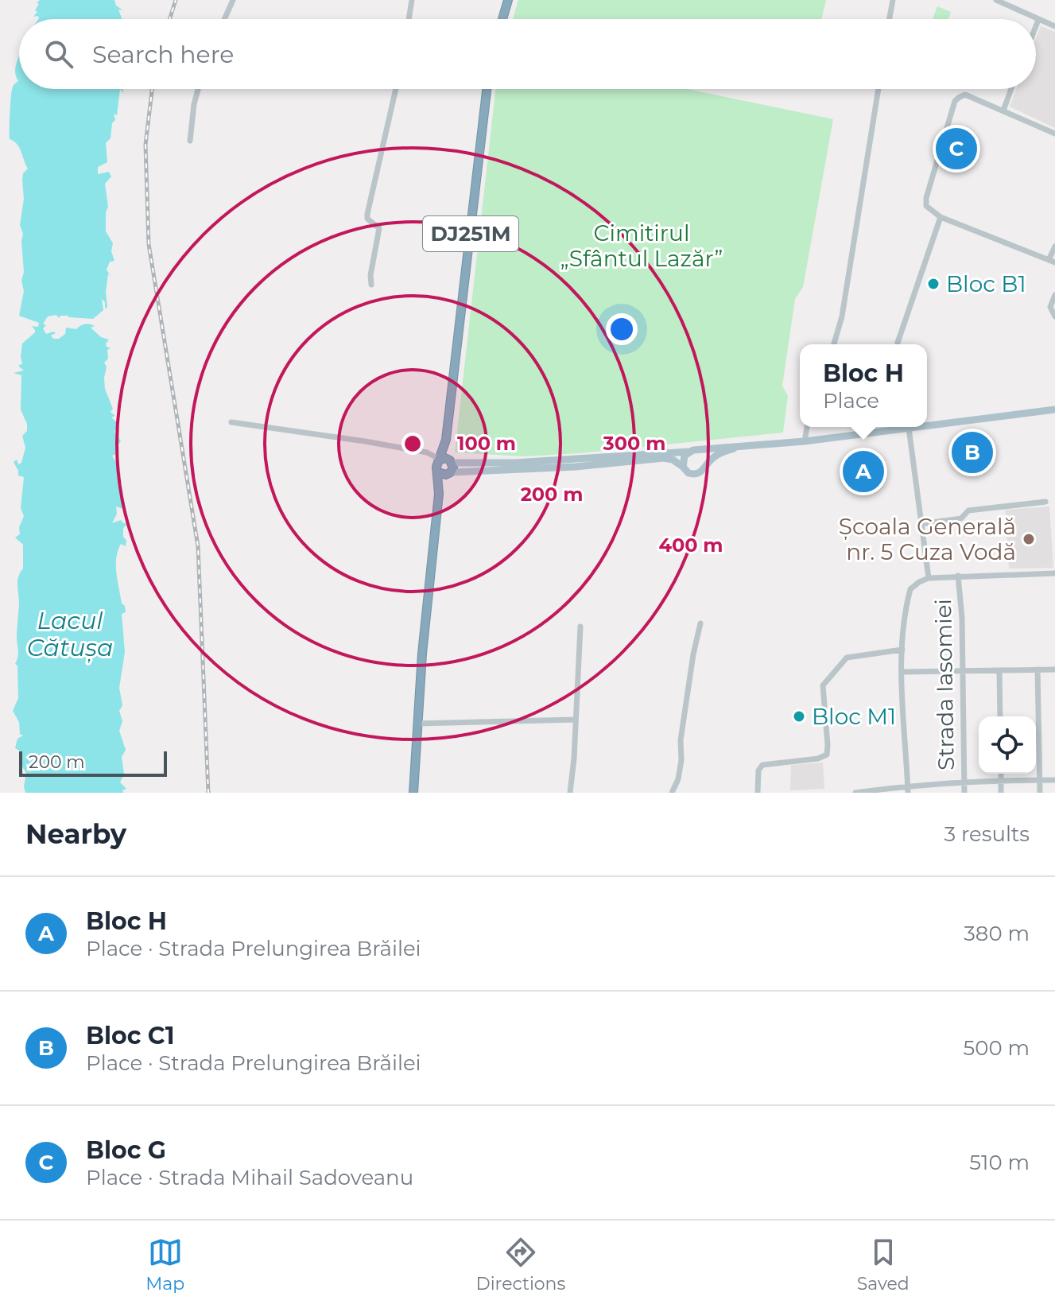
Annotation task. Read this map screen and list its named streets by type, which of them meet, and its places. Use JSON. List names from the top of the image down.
{
  "streets": {
    "highway": ["DJ251M"],
    "street": ["Strada Iasomiei"]
  },
  "water": ["Lacul Cătușa"],
  "parks": ["Cimitirul „Sfântul Lazăr”"],
  "places": ["Bloc B1", "Școala Generală nr. 5 Cuza Vodă", "Bloc M1"],
  "scale_bar": "200 m",
  "page": {
    "search": "Search here",
    "pins": ["C", "B", "A"],
    "popup": ["Bloc H", "Place"],
    "scale": "200 m",
    "heading": ["Nearby", "3 results"],
    "list": [
      {
        "mark": "A",
        "name": "Bloc H",
        "note": "Place · Strada Prelungirea Brăilei",
        "value": "380 m"
      },
      {
        "mark": "B",
        "name": "Bloc C1",
        "note": "Place · Strada Prelungirea Brăilei",
        "value": "500 m"
      },
      {
        "mark": "C",
        "name": "Bloc G",
        "note": "Place · Strada Mihail Sadoveanu",
        "value": "510 m"
      }
    ],
    "nav": ["Map", "Directions", "Saved"]
  },
  "rings": [
    "100 m",
    "300 m",
    "200 m",
    "400 m"
  ]
}
